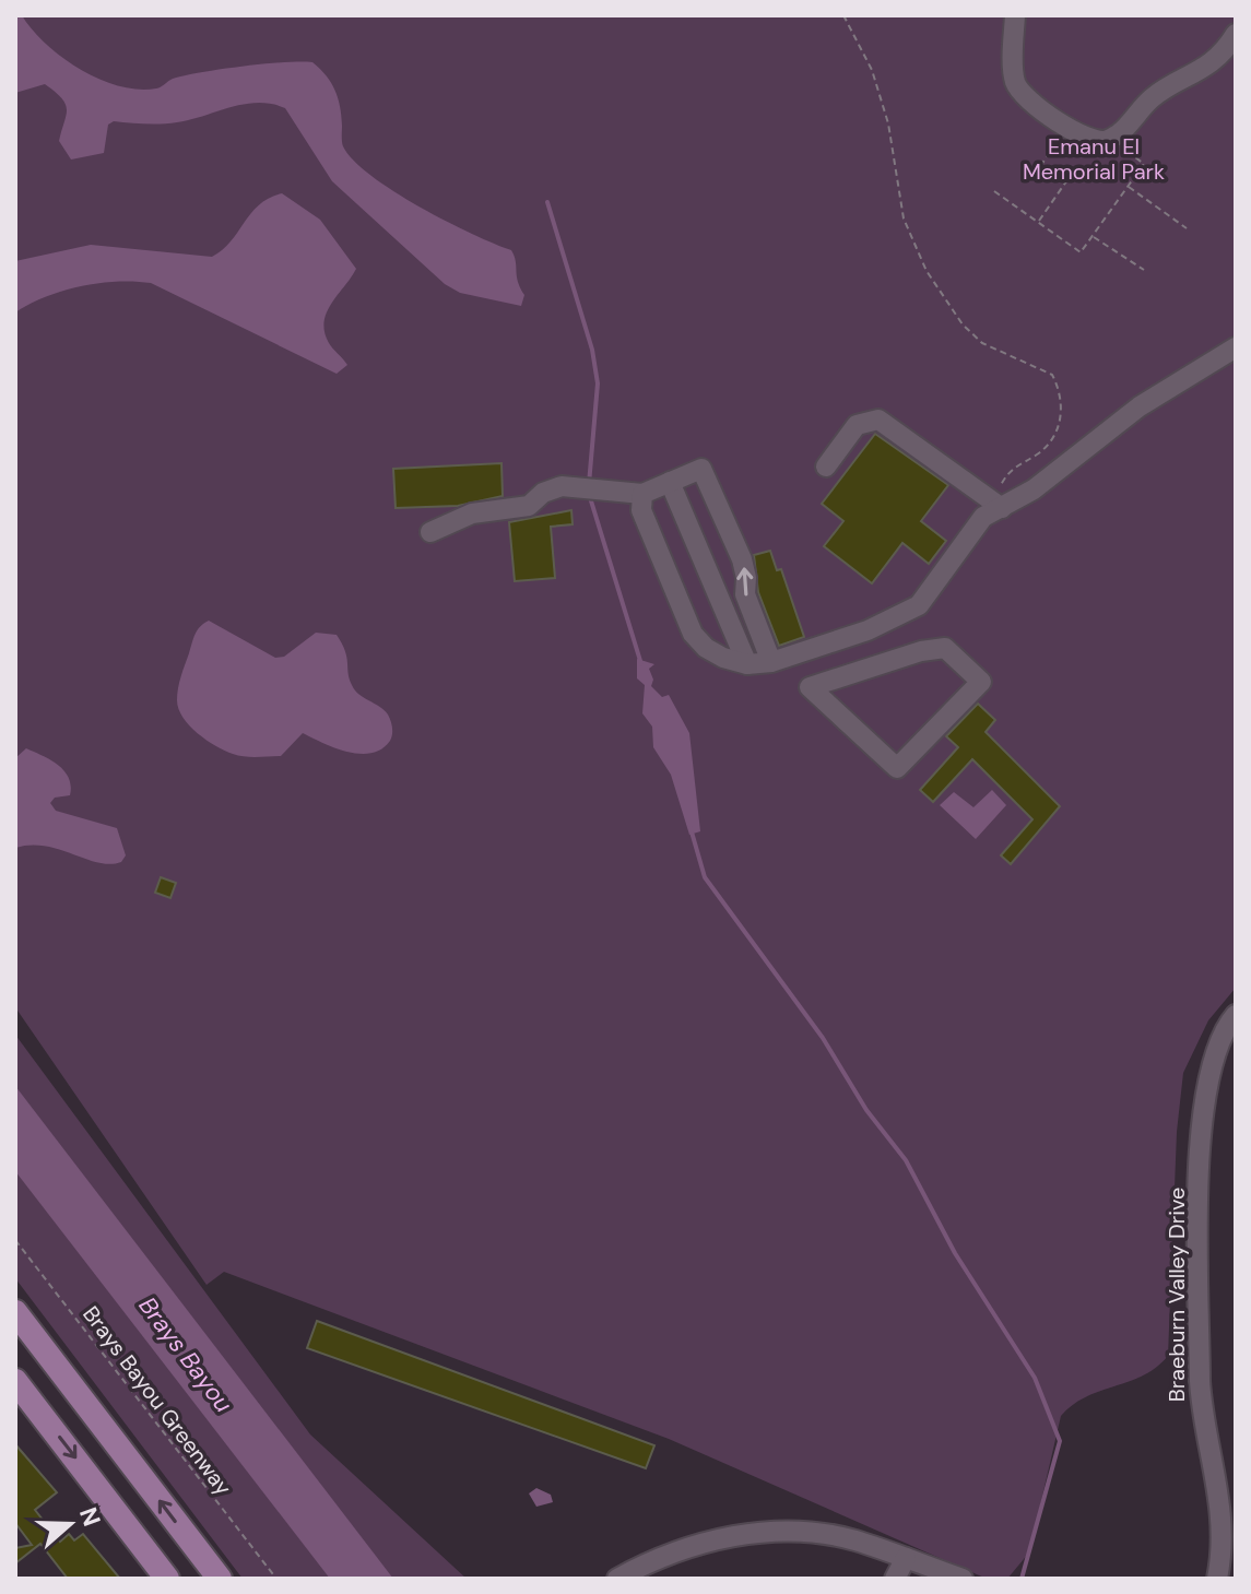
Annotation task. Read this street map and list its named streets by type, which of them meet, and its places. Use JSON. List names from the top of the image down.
{
  "streets": {
    "street": ["Braeburn Valley Drive"],
    "path": ["Brays Bayou Greenway"]
  },
  "water": ["Brays Bayou"],
  "parks": ["Emanu El Memorial Park"],
  "north": "right"
}
